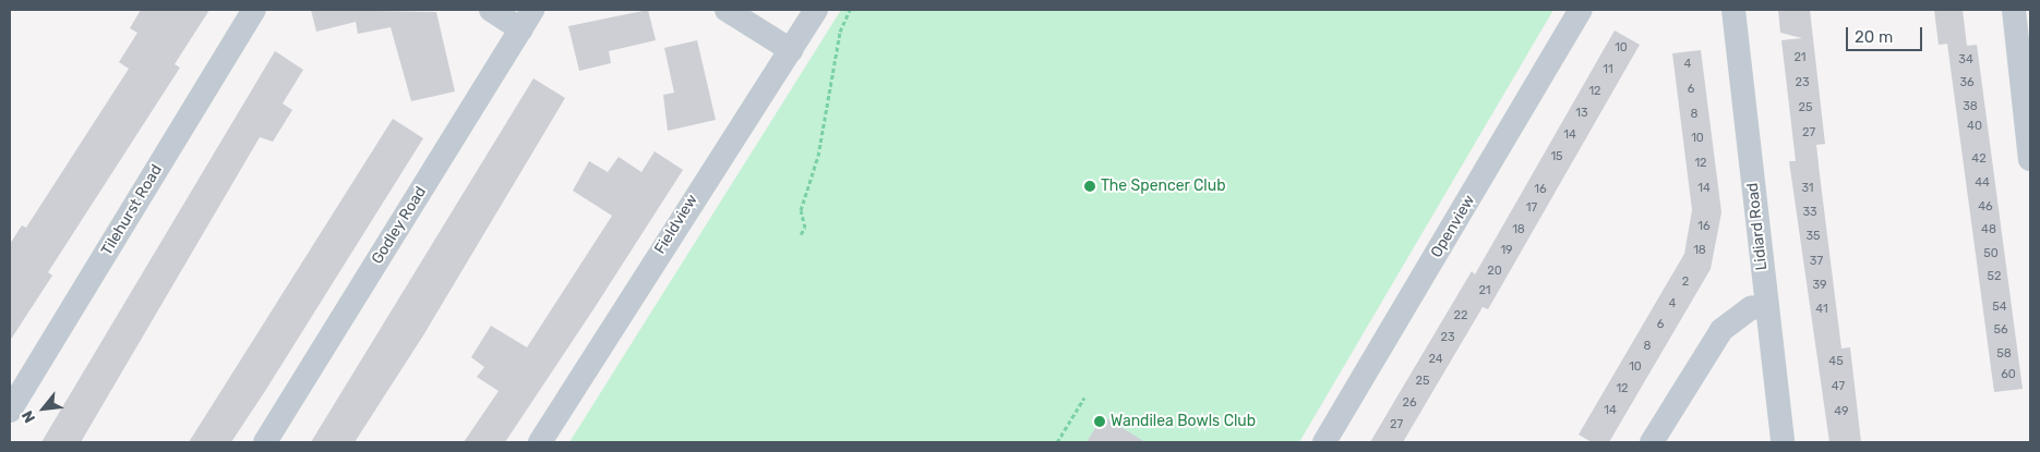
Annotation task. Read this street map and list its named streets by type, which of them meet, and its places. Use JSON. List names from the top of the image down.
{
  "streets": {
    "street": [
      "Tilehurst Road",
      "Fieldview",
      "Godley Road",
      "Openview",
      "Lidiard Road"
    ]
  },
  "places": ["The Spencer Club", "Wandilea Bowls Club"],
  "house_numbers": [
    "10",
    "21",
    "34",
    "4",
    "11",
    "23",
    "36",
    "6",
    "12",
    "38",
    "25",
    "13",
    "8",
    "40",
    "27",
    "14",
    "10",
    "15",
    "42",
    "12",
    "44",
    "14",
    "31",
    "16",
    "46",
    "17",
    "33",
    "16",
    "18",
    "48",
    "35",
    "19",
    "18",
    "50",
    "37",
    "20",
    "52",
    "2",
    "39",
    "21",
    "4",
    "54",
    "41",
    "22",
    "6",
    "56",
    "23",
    "8",
    "58",
    "24",
    "45",
    "10",
    "60",
    "25",
    "47",
    "12",
    "26",
    "14",
    "49",
    "27"
  ],
  "scale_bar": "20 m",
  "north": "bottom left"
}
